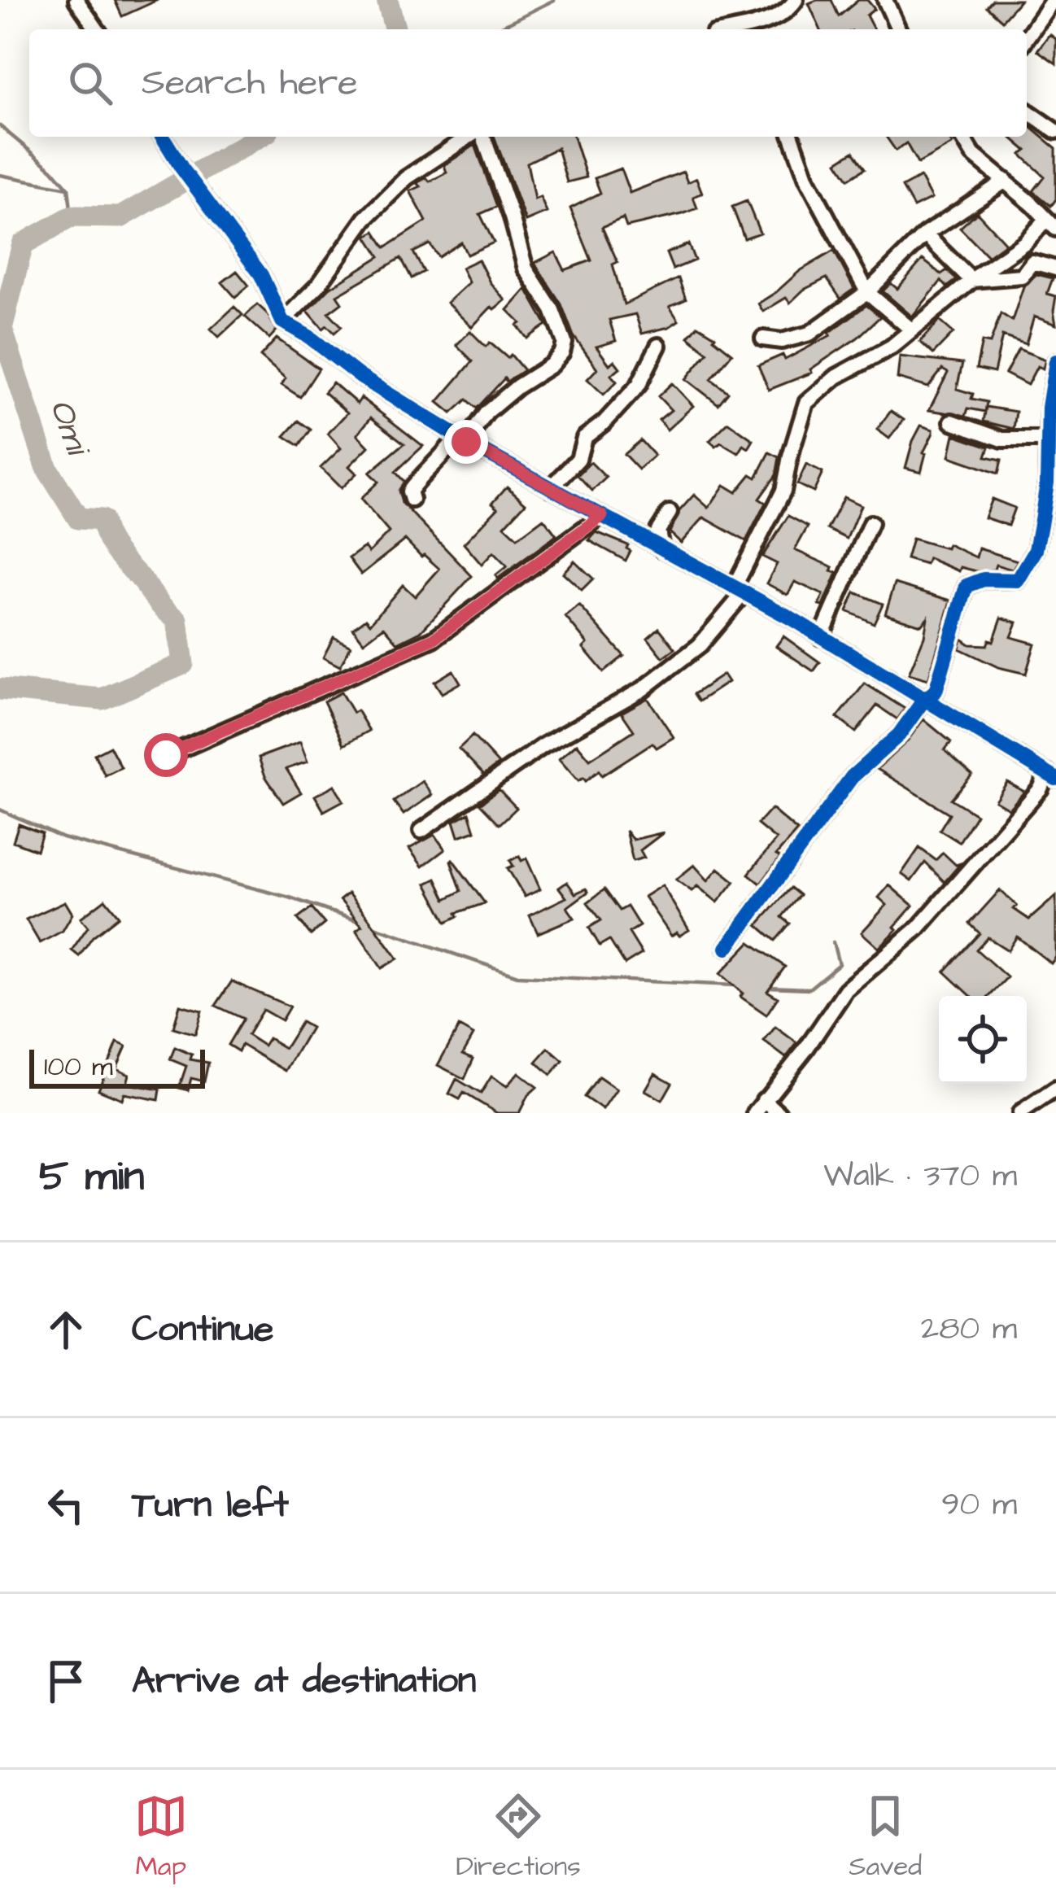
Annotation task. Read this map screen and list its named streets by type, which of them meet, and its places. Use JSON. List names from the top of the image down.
{
  "water": ["Omi"],
  "scale_bar": "100 m",
  "page": {
    "search": "Search here",
    "scale": "100 m",
    "heading": ["5 min", "Walk · 370 m"],
    "list": [
      ["Continue", "280 m"],
      ["Turn left", "90 m"],
      "Arrive at destination"
    ],
    "nav": ["Map", "Directions", "Saved"]
  }
}
